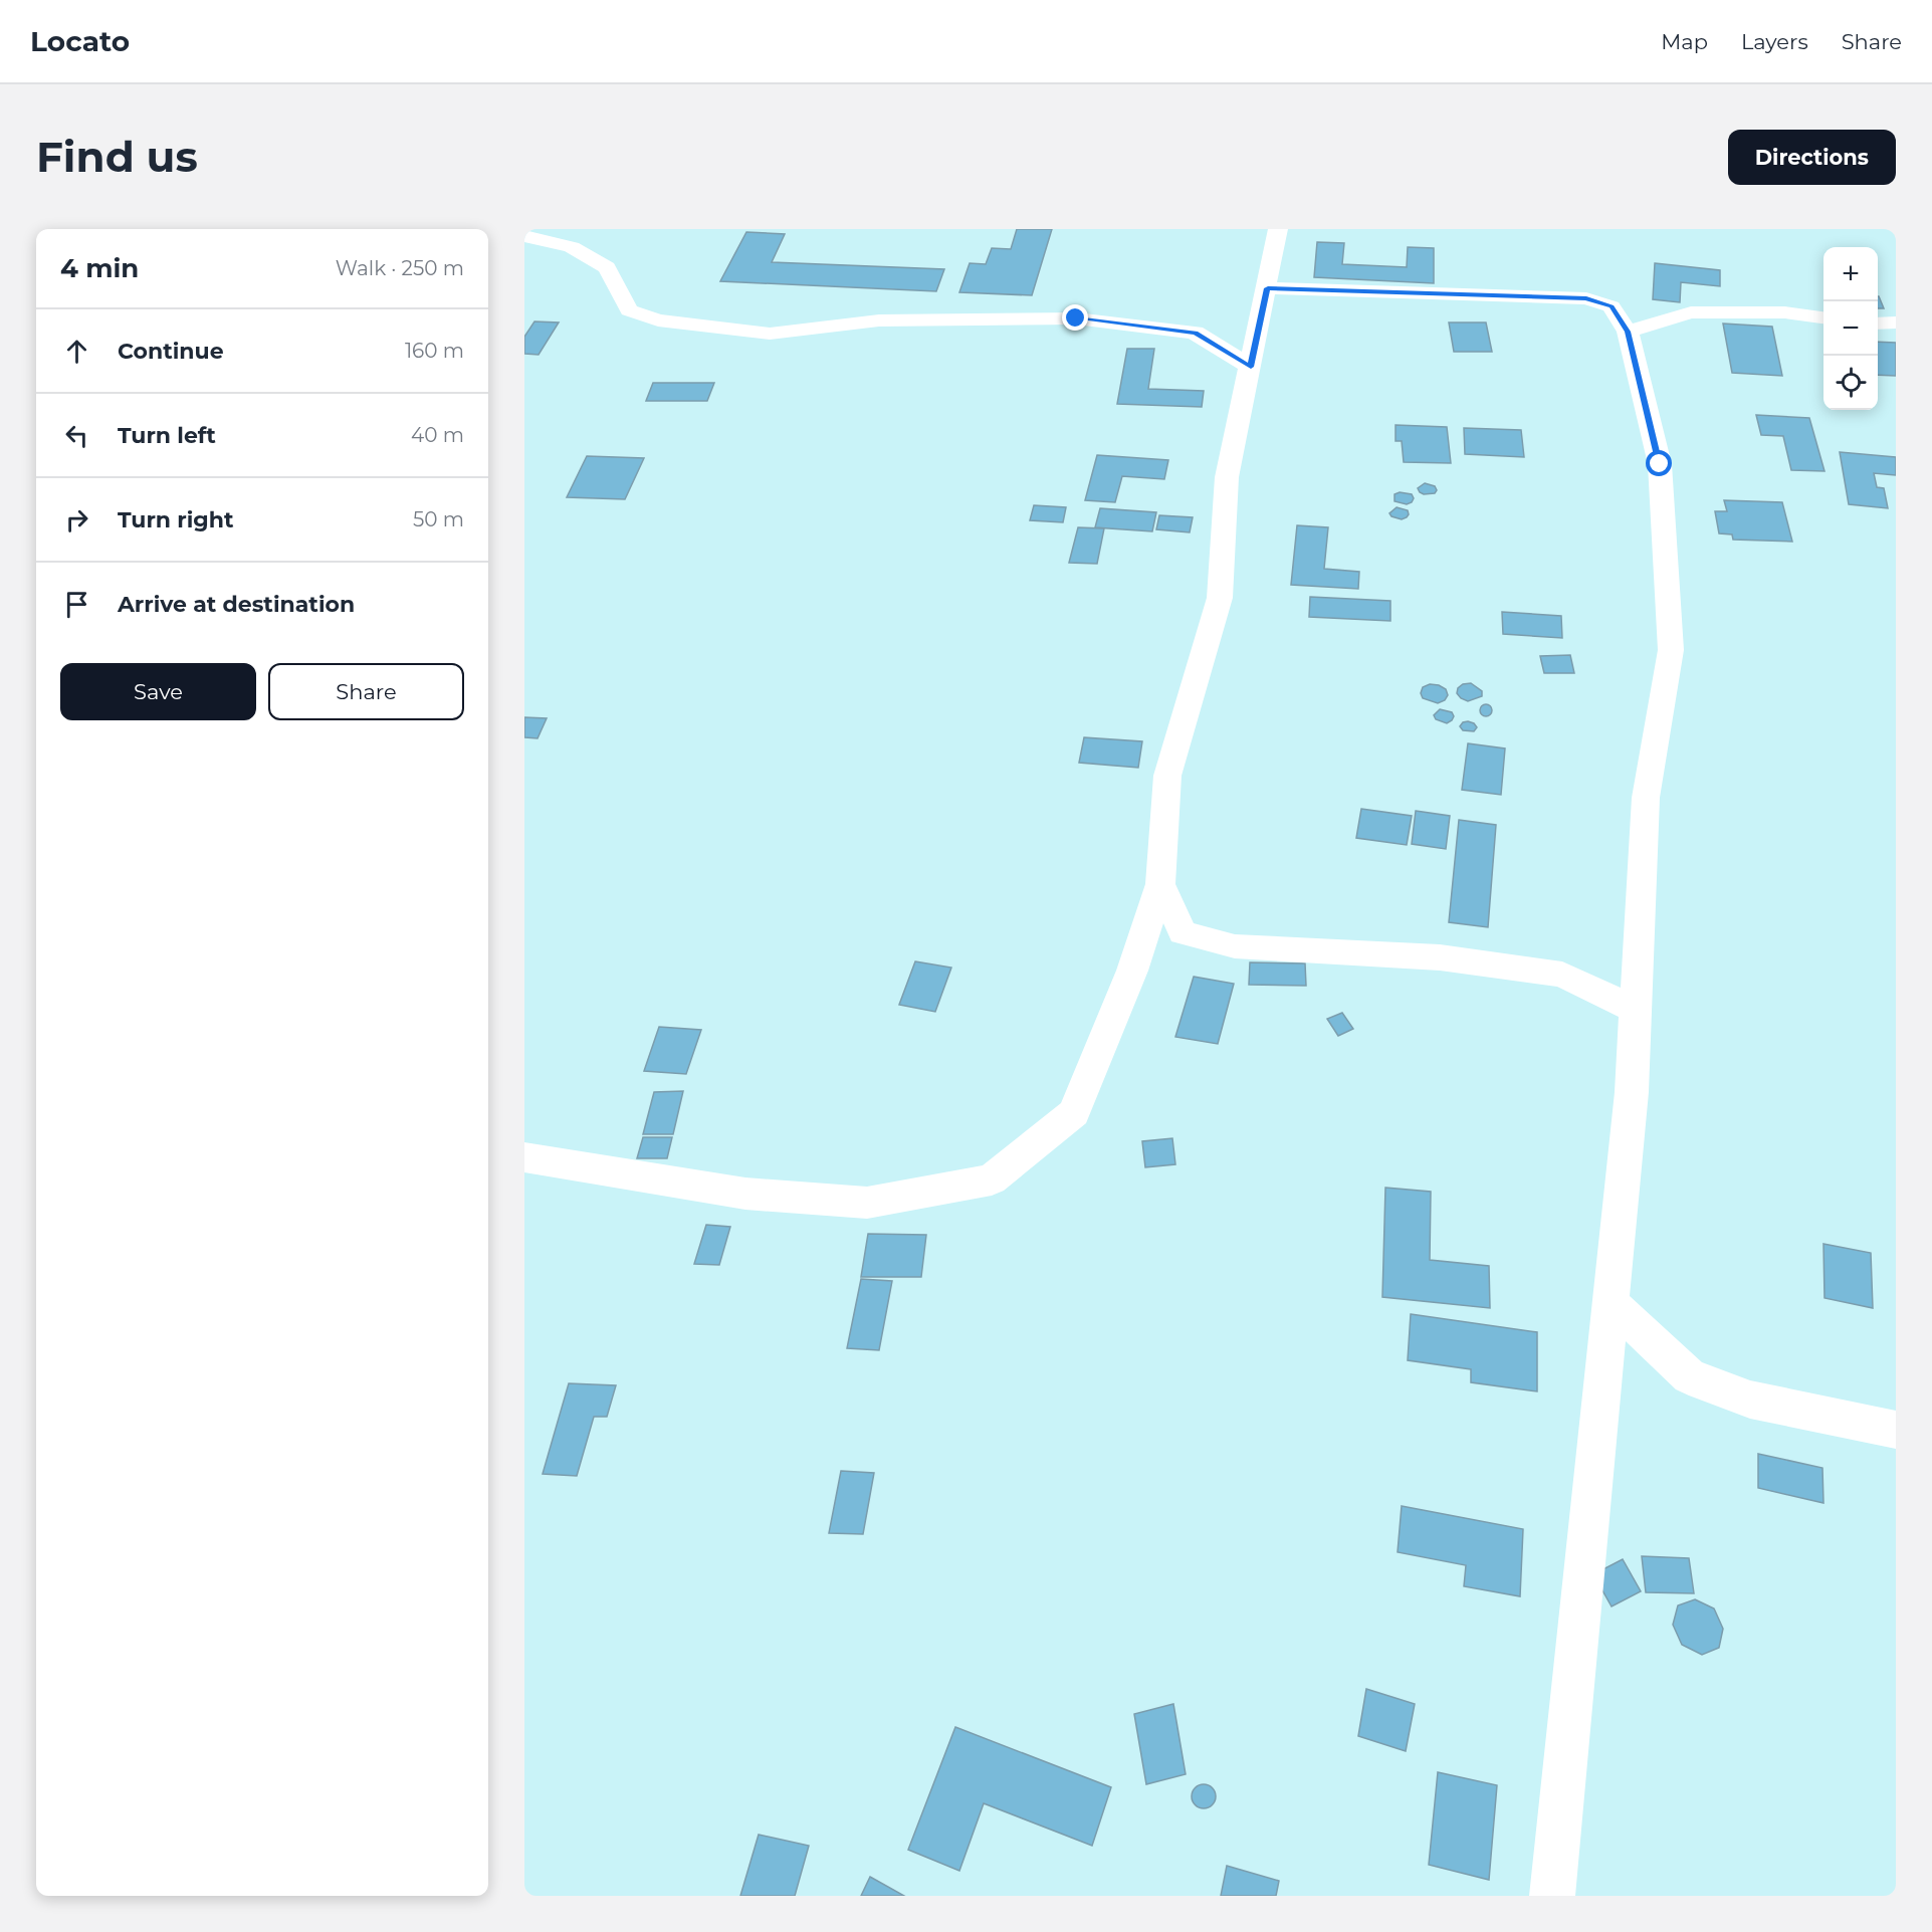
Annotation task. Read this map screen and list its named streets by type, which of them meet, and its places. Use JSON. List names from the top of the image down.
{
  "page": {
    "header": "Locato",
    "nav": ["Map", "Layers", "Share"],
    "buttons": [
      "Directions",
      ["Save", "Share"]
    ],
    "title": "Find us",
    "heading": ["4 min", "Walk · 250 m"],
    "map_buttons": ["+", "−"],
    "list": [
      ["Continue", "160 m"],
      ["Turn left", "40 m"],
      ["Turn right", "50 m"],
      "Arrive at destination"
    ]
  }
}
